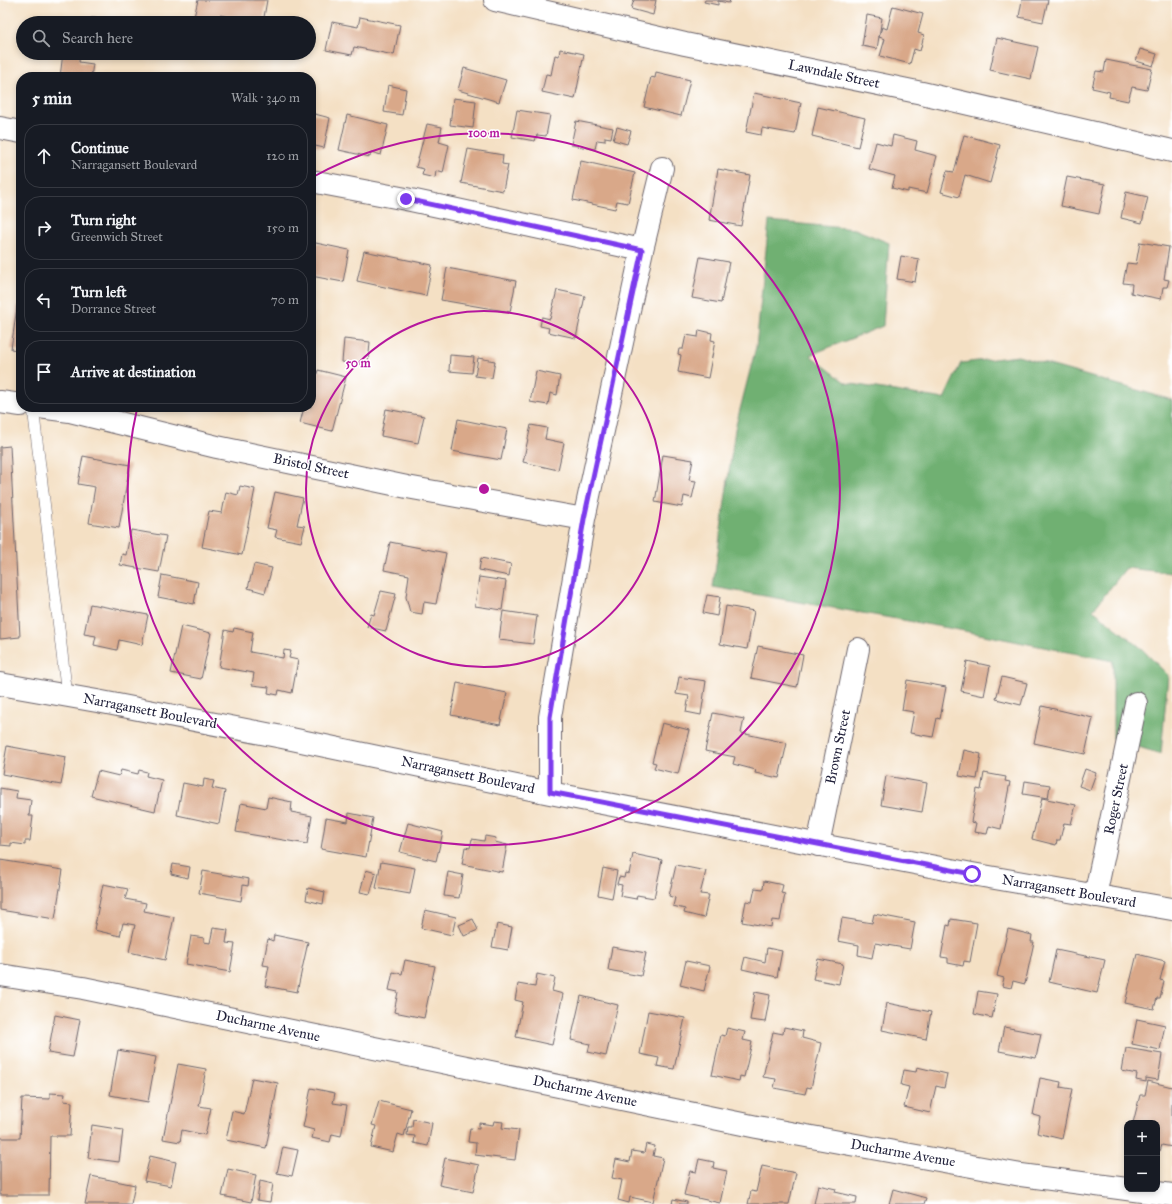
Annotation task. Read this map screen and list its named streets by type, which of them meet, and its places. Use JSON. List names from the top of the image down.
{
  "streets": {
    "street": [
      "Lawndale Street",
      "Bristol Street",
      "Narragansett Boulevard",
      "Brown Street",
      "Roger Street",
      "Ducharme Avenue"
    ]
  },
  "crossings": [
    ["Narragansett Boulevard", "Brown Street"],
    ["Narragansett Boulevard", "Roger Street"]
  ],
  "page": {
    "search": "Search here",
    "heading": ["5 min", "Walk · 340 m"],
    "list": [
      ["Continue", "Narragansett Boulevard", "120 m"],
      ["Turn right", "Greenwich Street", "150 m"],
      ["Turn left", "Dorrance Street", "70 m"],
      "Arrive at destination"
    ],
    "map_buttons": ["+", "−"]
  },
  "rings": ["100 m", "50 m"]
}
